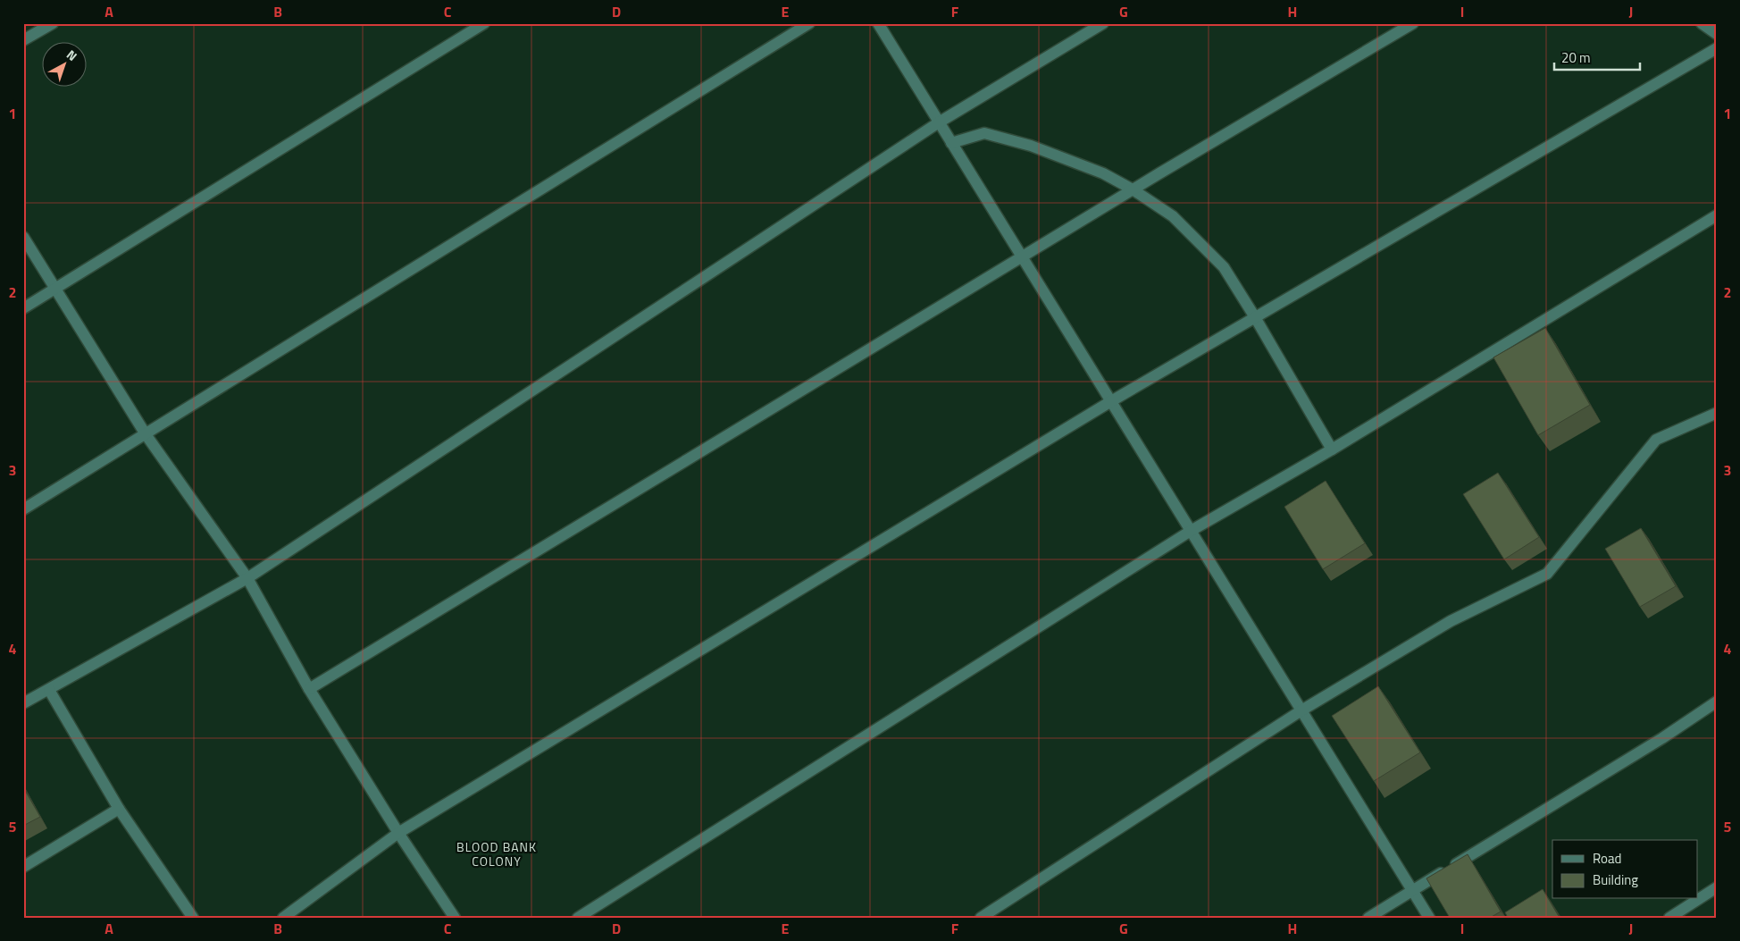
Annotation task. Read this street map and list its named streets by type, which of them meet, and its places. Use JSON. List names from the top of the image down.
{
  "districts": ["BLOOD BANK COLONY"],
  "legend": ["Road", "Building"],
  "scale_bar": "20 m",
  "north": "top right",
  "grid": {
    "columns": [
      "A",
      "B",
      "C",
      "D",
      "E",
      "F",
      "G",
      "H",
      "I",
      "J"
    ],
    "rows": [
      "1",
      "2",
      "3",
      "4",
      "5"
    ]
  }
}
